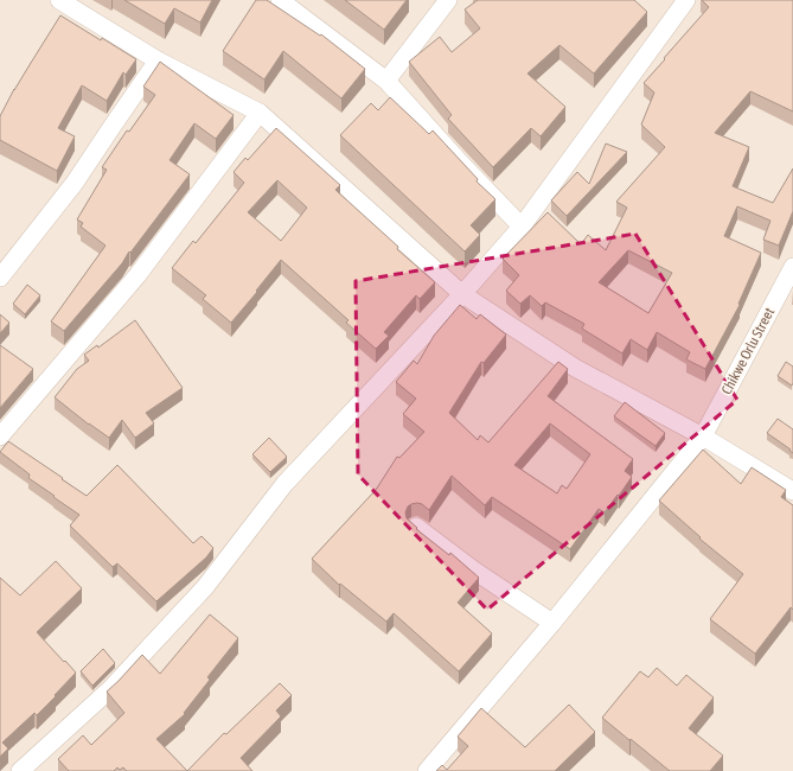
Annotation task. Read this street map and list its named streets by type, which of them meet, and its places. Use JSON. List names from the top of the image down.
{
  "streets": {
    "street": ["Chikwe Orlu Street"]
  }
}
